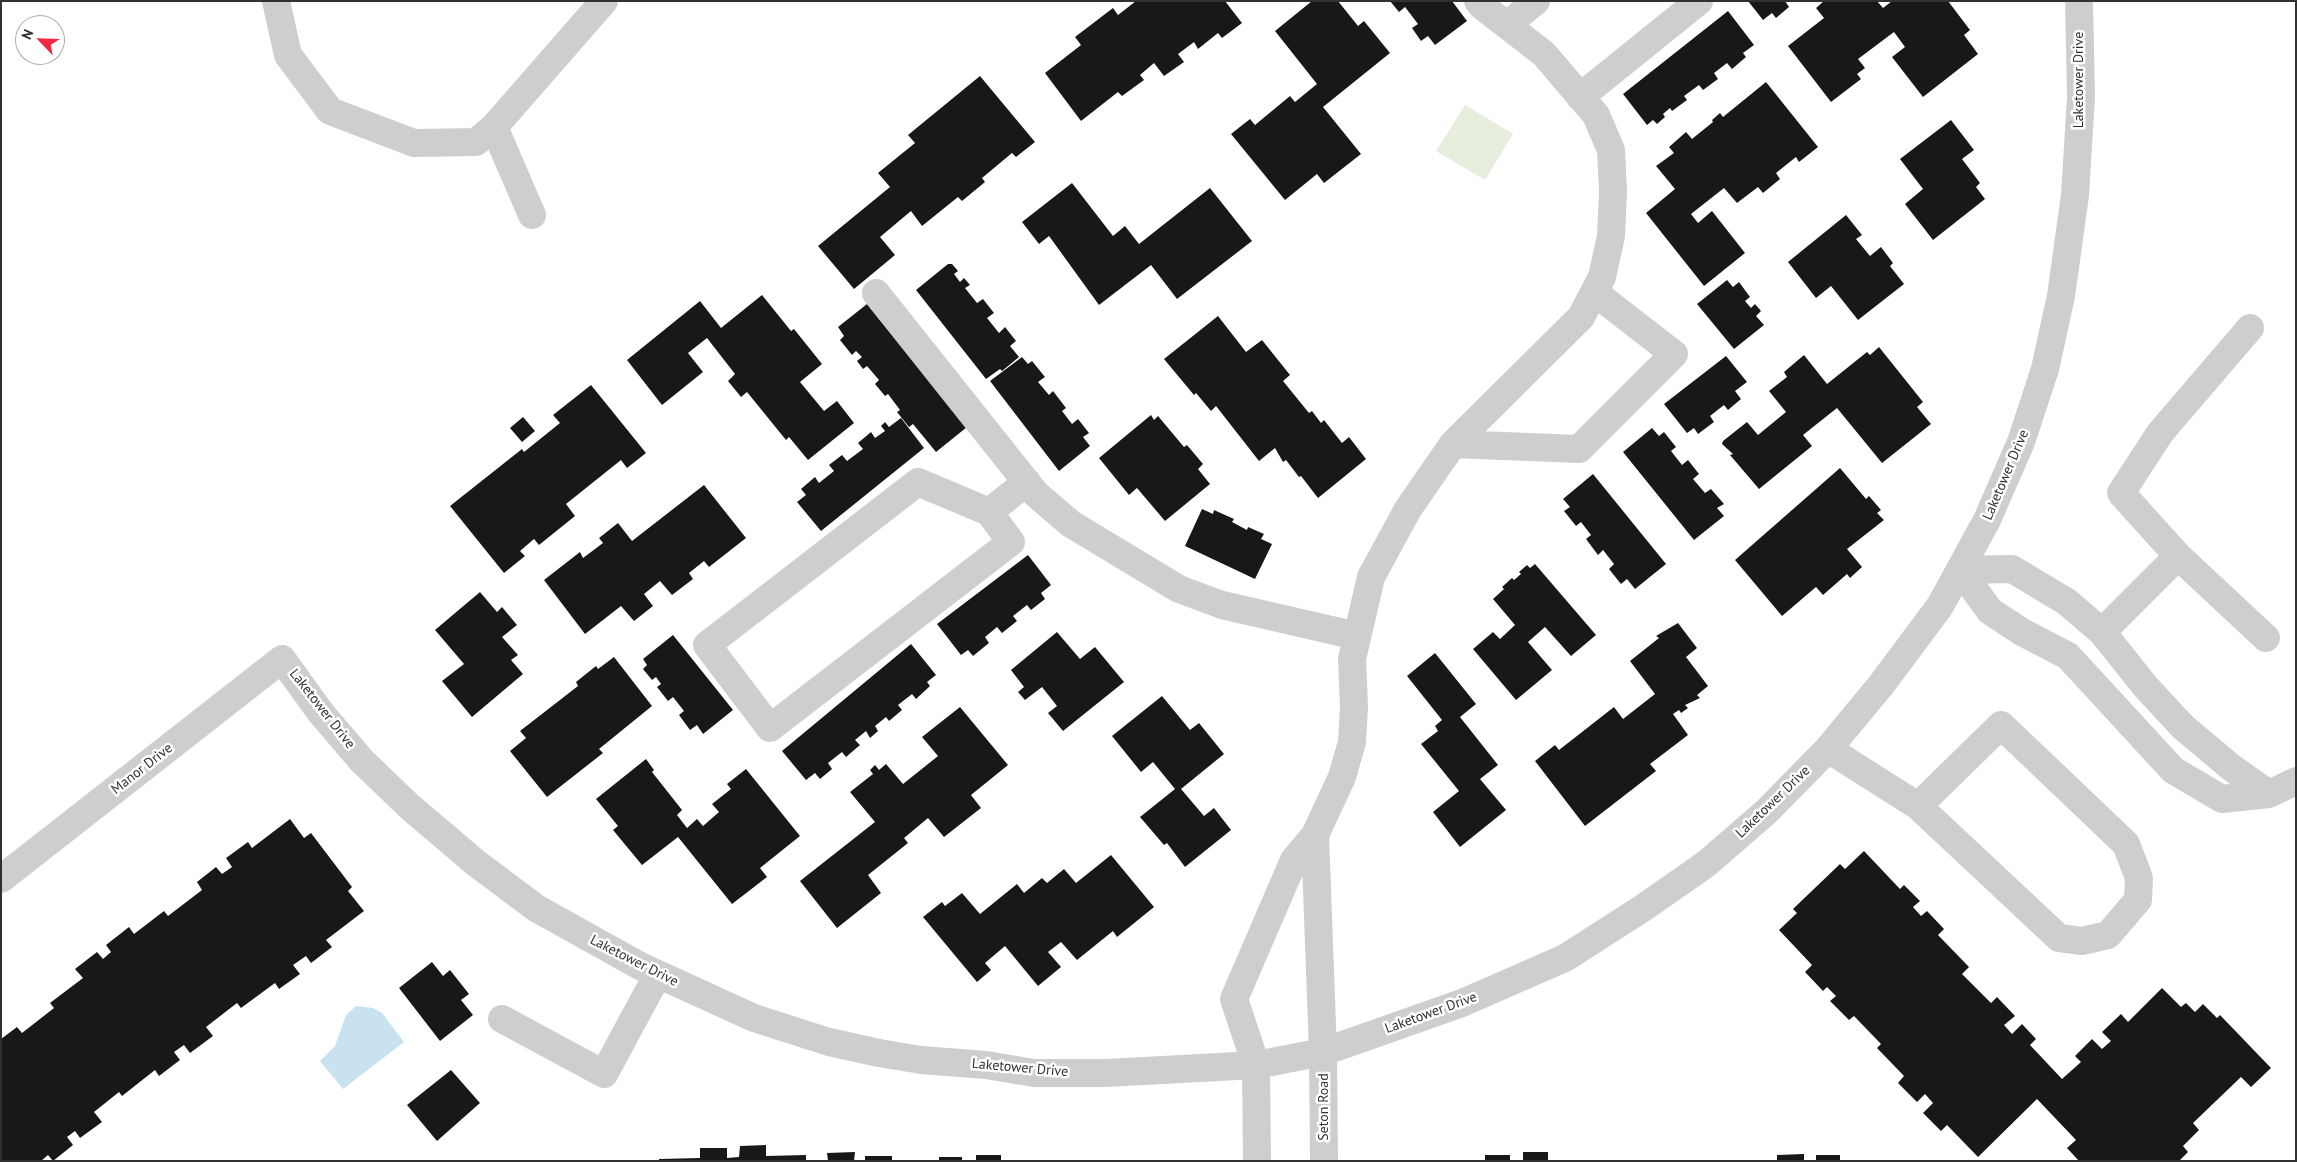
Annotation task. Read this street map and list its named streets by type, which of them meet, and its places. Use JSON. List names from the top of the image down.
{
  "streets": {
    "street": ["Laketower Drive", "Manor Drive", "Seton Road"]
  },
  "crossings": [
    ["Laketower Drive", "Manor Drive"],
    ["Laketower Drive", "Seton Road"]
  ],
  "north": "top left"
}
